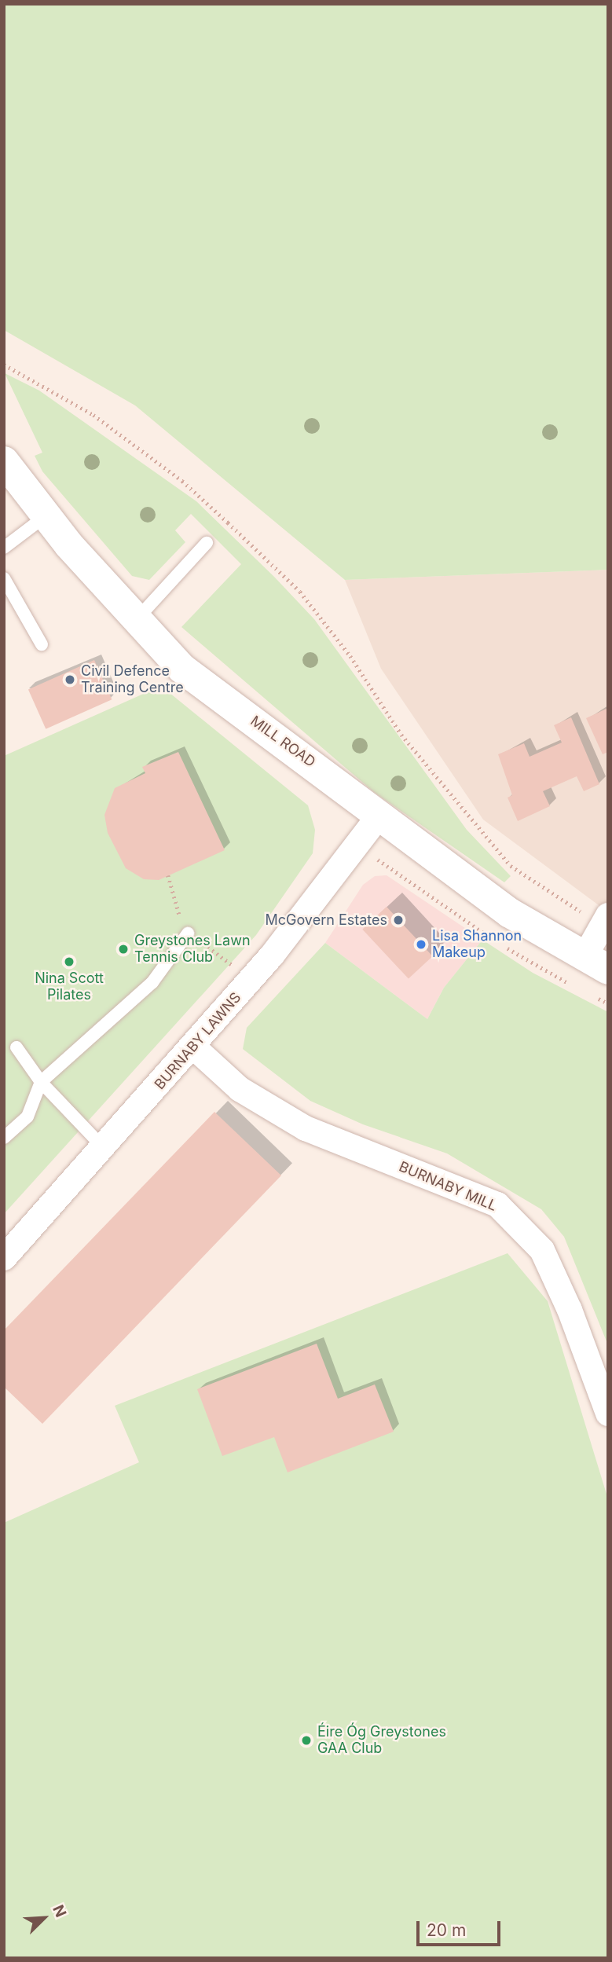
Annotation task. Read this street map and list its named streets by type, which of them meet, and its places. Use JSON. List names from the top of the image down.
{
  "streets": {
    "main road": ["MILL ROAD"],
    "street": ["BURNABY LAWNS", "BURNABY MILL"]
  },
  "crossings": [
    ["MILL ROAD", "BURNABY LAWNS"],
    ["BURNABY LAWNS", "BURNABY MILL"]
  ],
  "places": [
    "Civil Defence Training Centre",
    "McGovern Estates",
    "Lisa Shannon Makeup",
    "Greystones Lawn Tennis Club",
    "Nina Scott Pilates",
    "Éire Óg Greystones GAA Club"
  ],
  "scale_bar": "20 m",
  "north": "top right"
}
